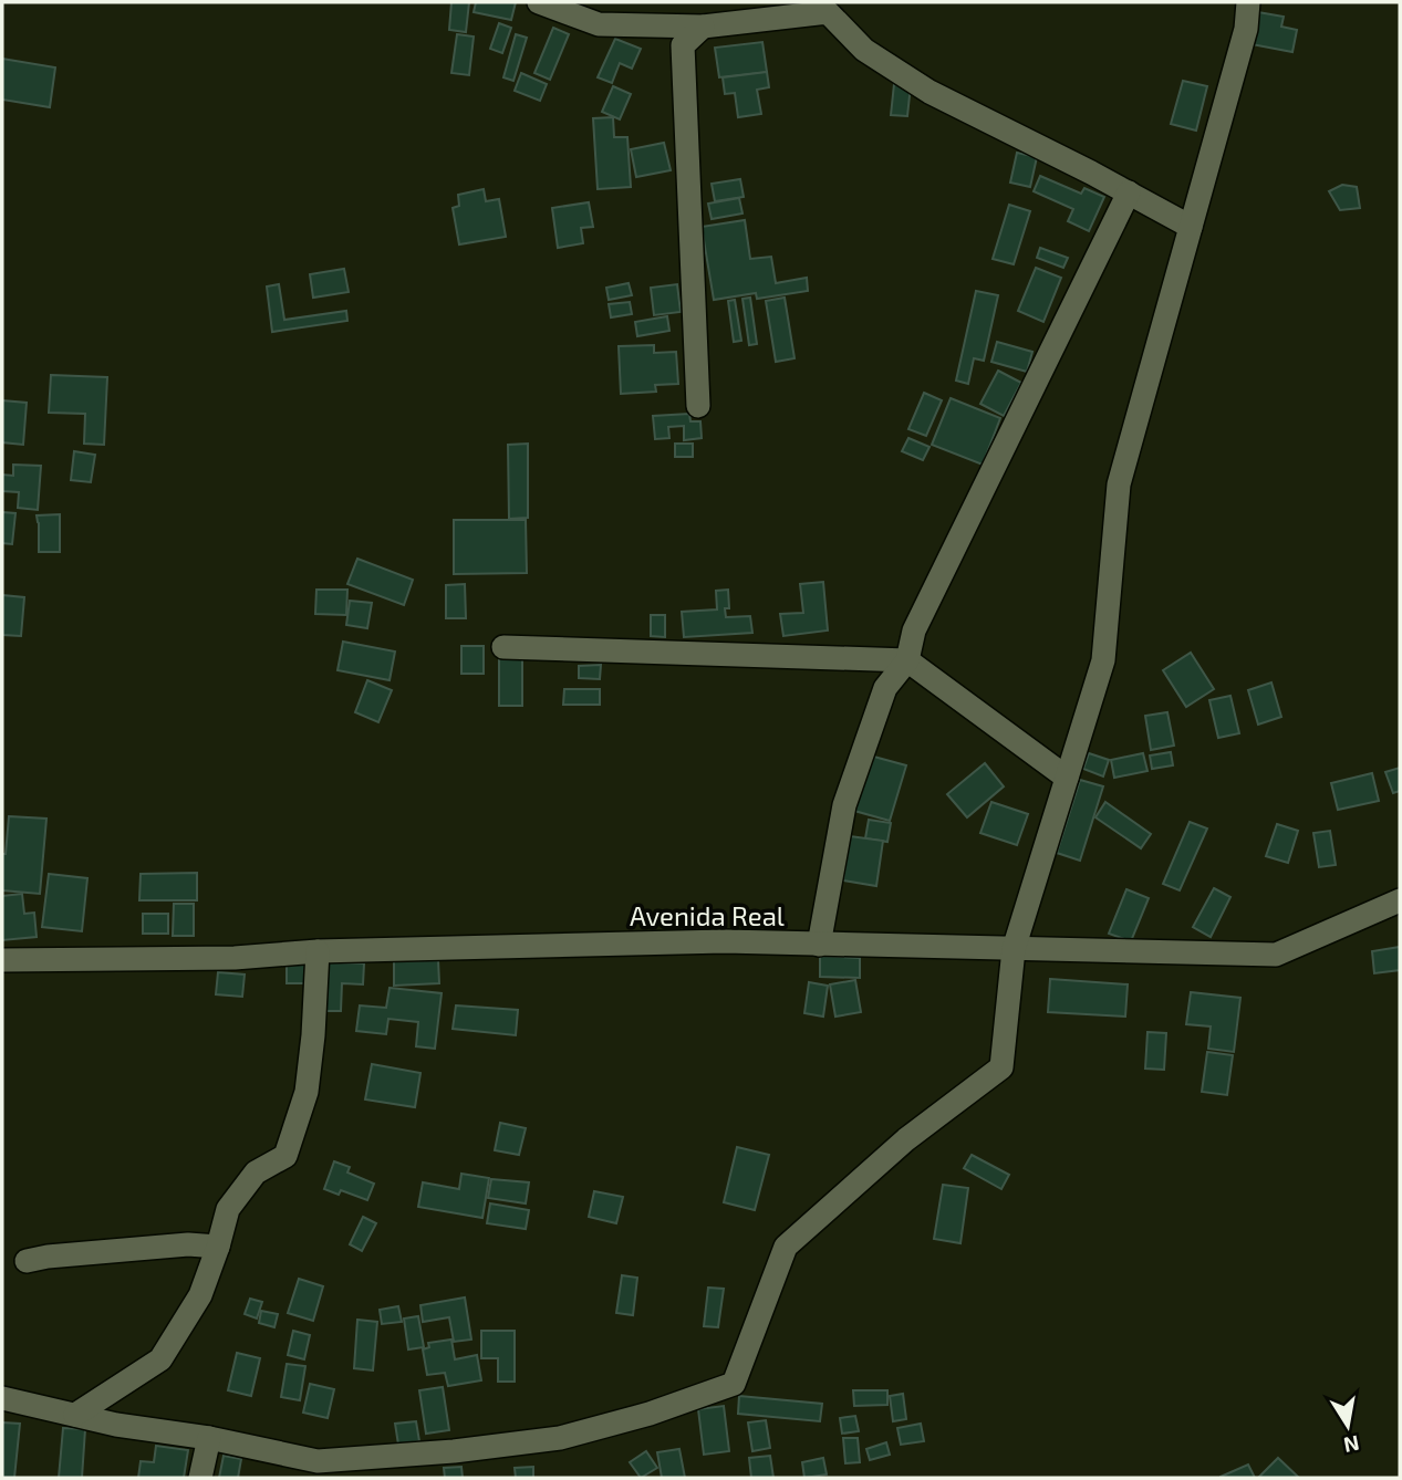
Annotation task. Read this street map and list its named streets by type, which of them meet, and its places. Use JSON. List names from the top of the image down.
{
  "streets": {
    "street": ["Avenida Real"]
  },
  "north": "bottom"
}
